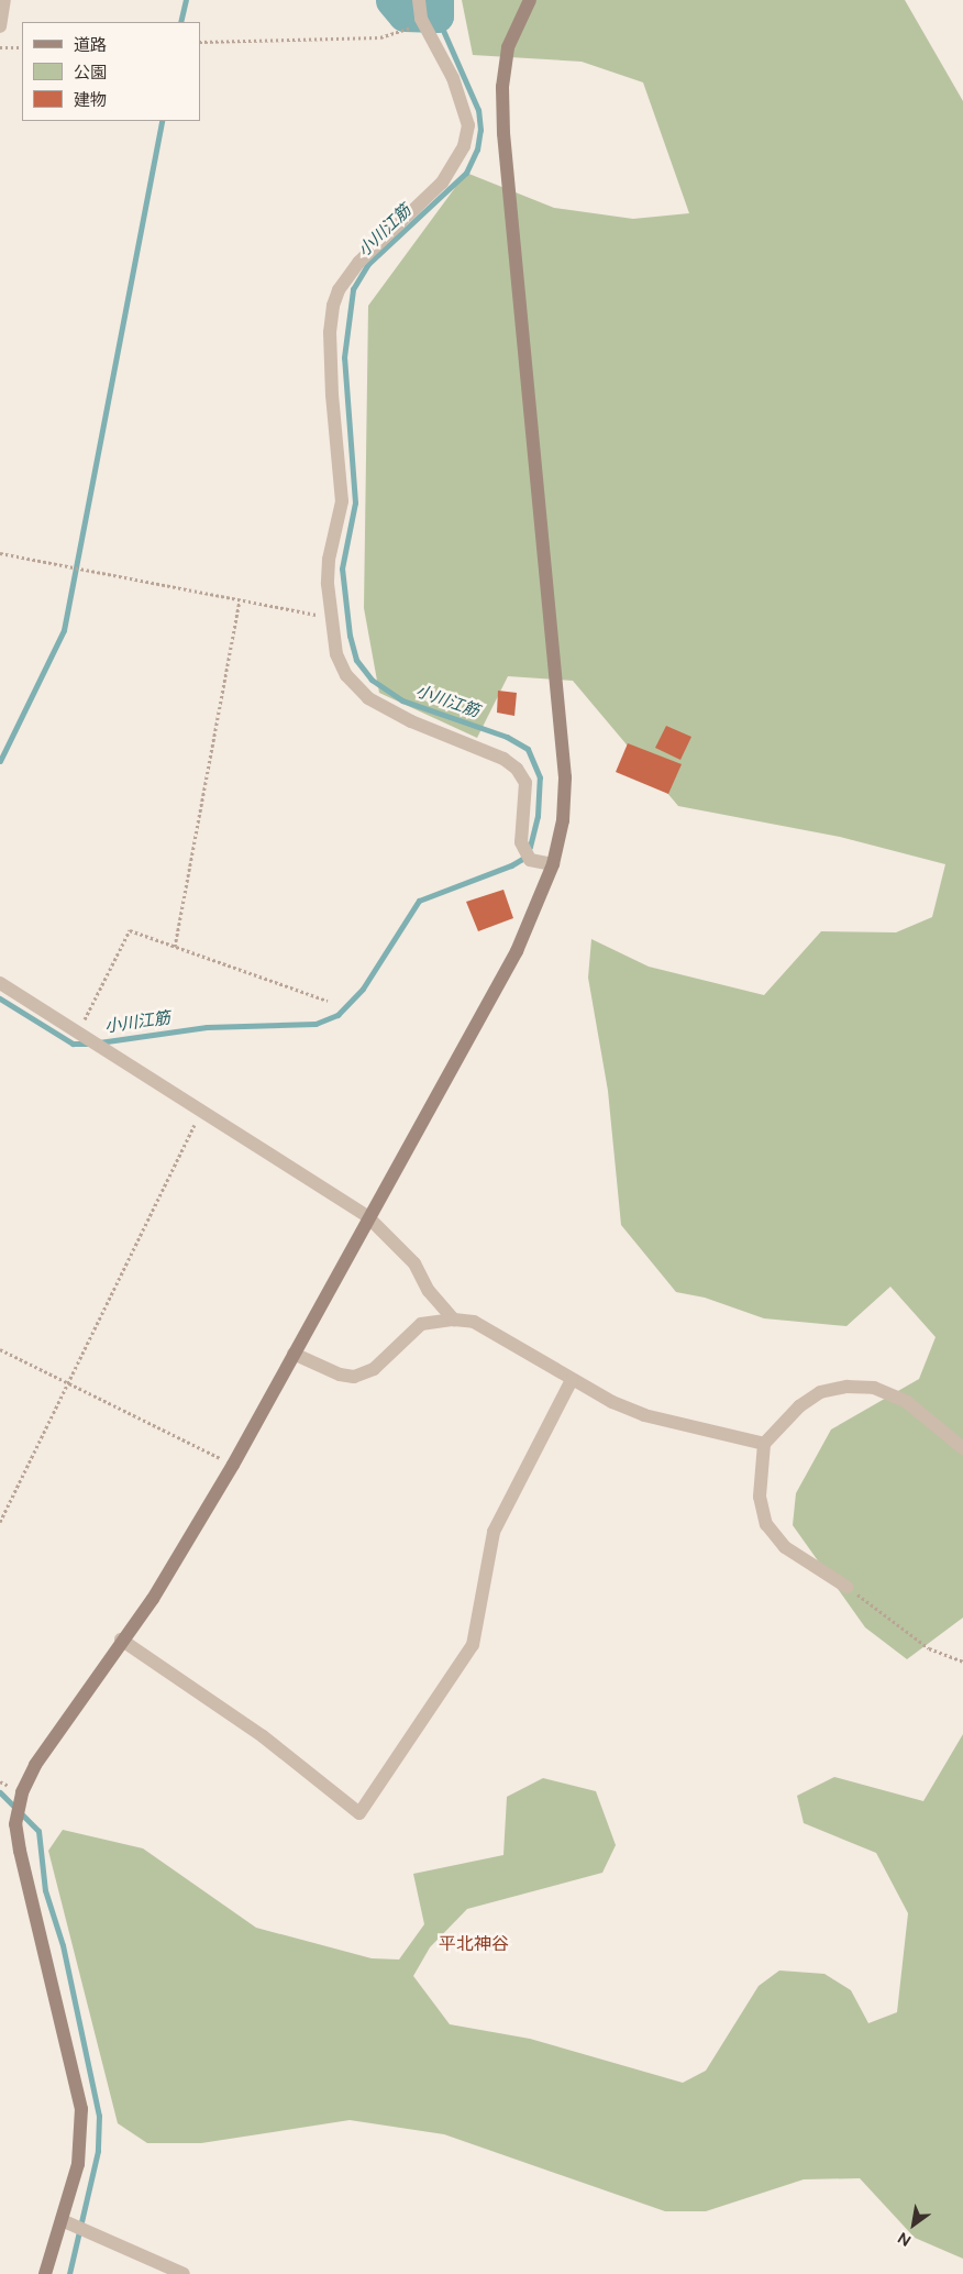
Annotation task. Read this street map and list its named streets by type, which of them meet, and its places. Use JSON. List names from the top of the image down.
{
  "districts": ["平北神谷"],
  "water": ["小川江筋"],
  "legend": ["道路", "公園", "建物"],
  "north": "bottom left"
}
